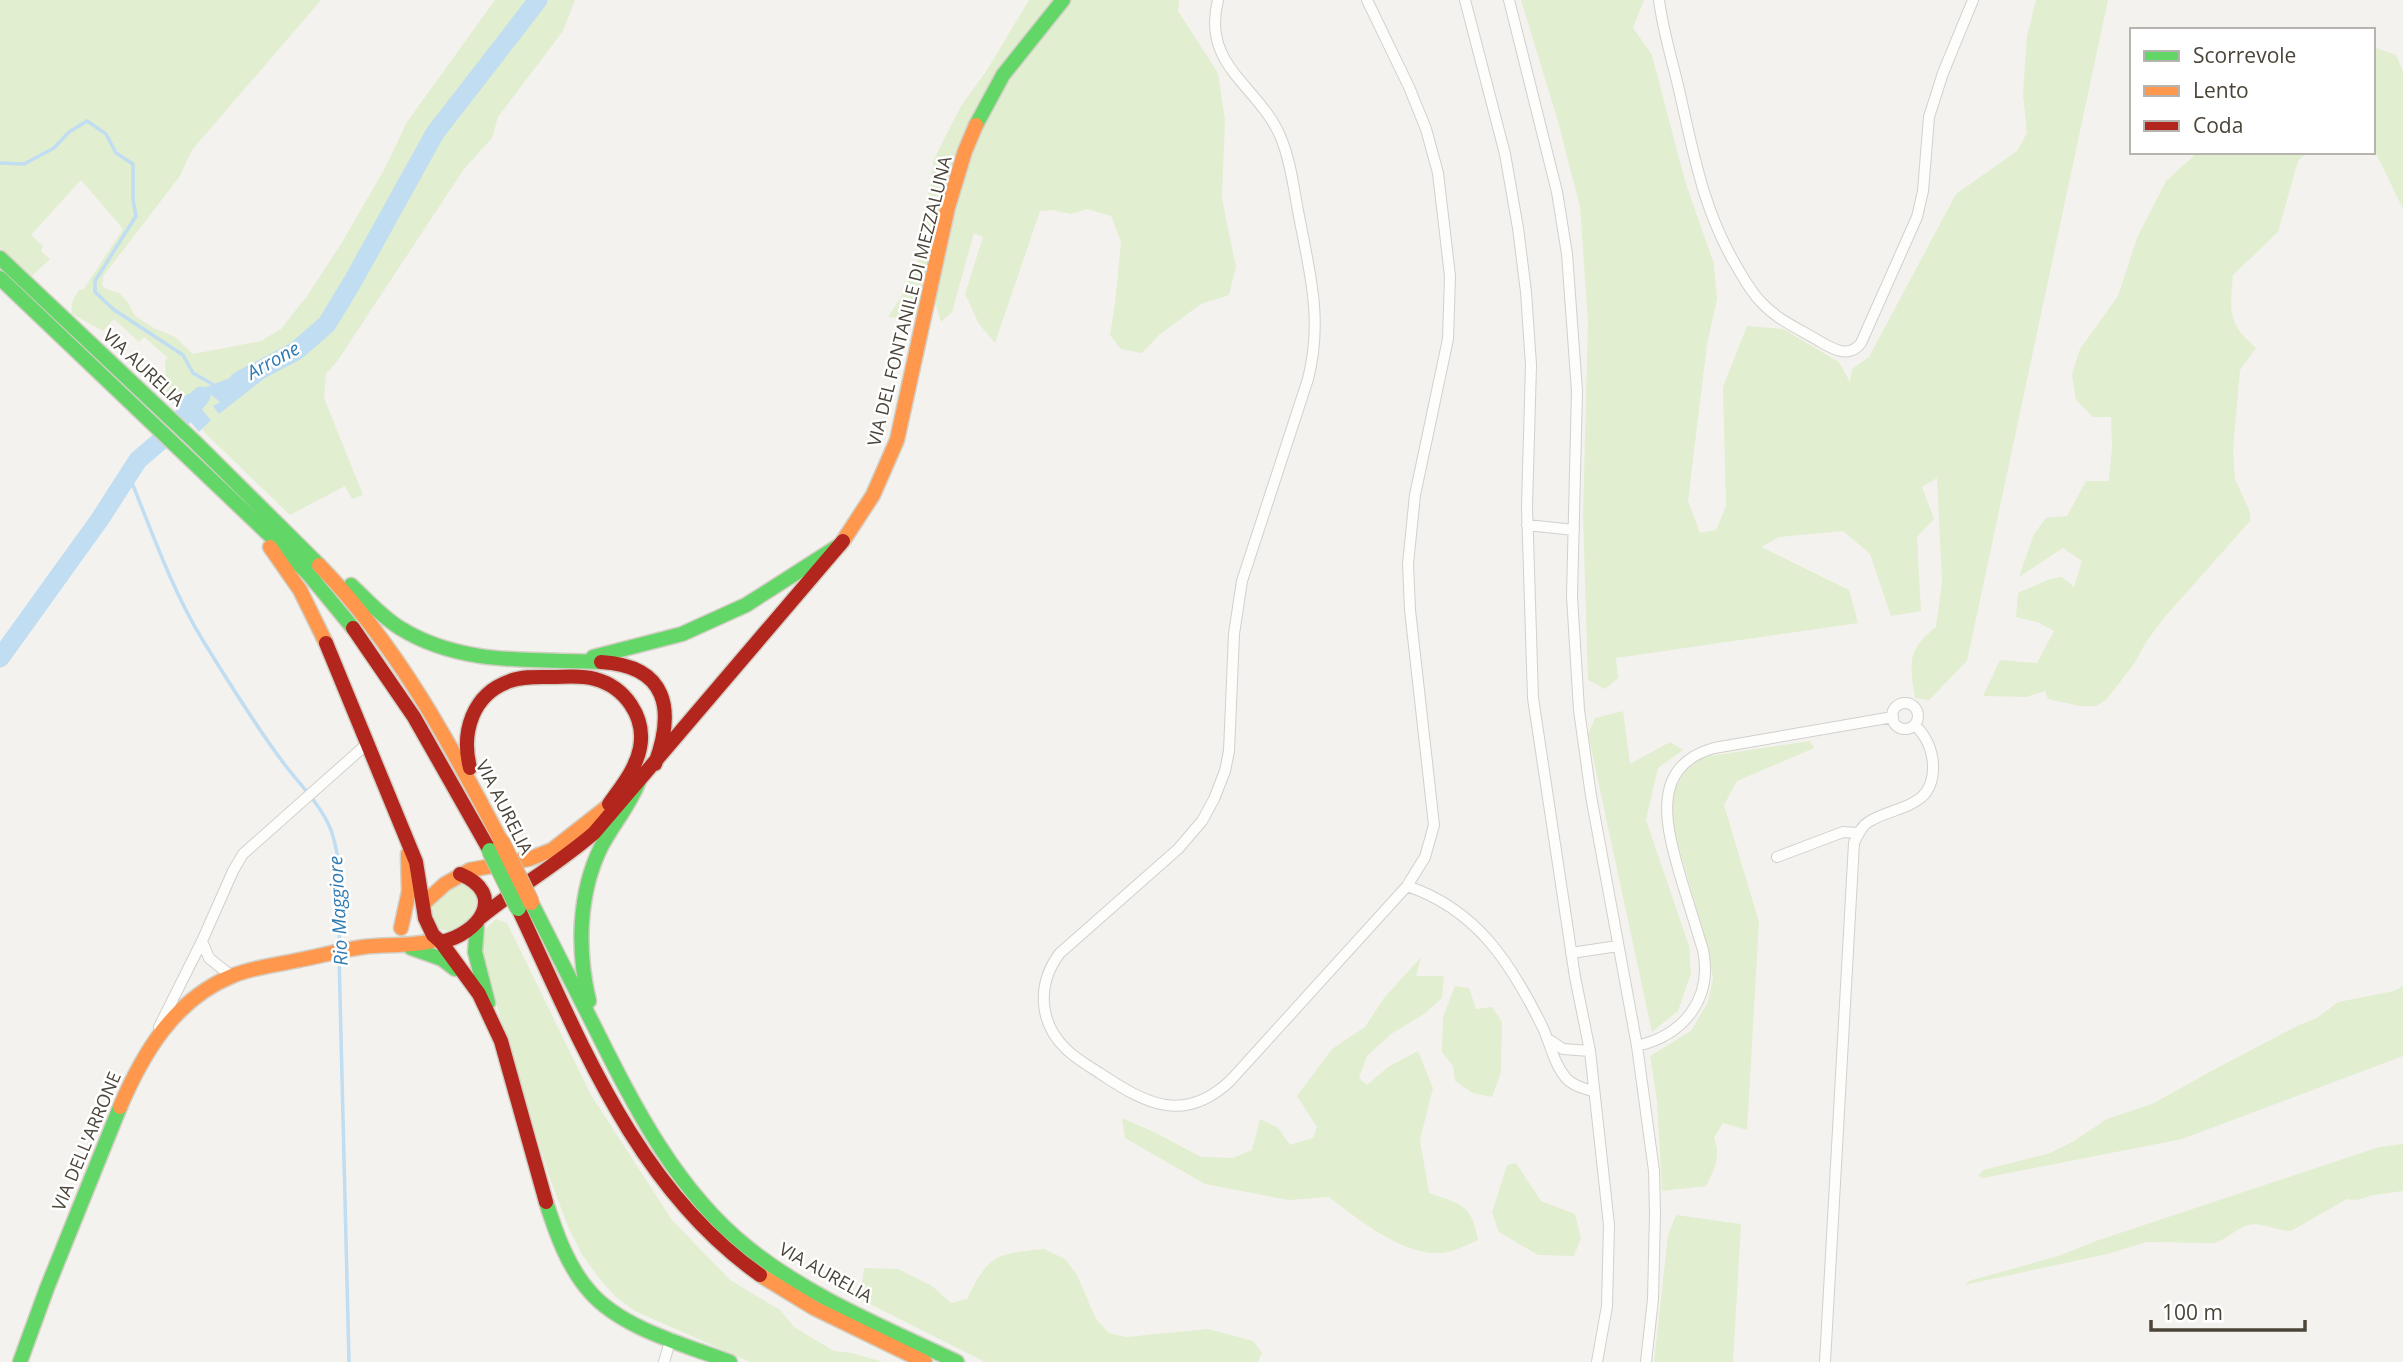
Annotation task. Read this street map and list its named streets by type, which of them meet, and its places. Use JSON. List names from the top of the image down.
{
  "streets": {
    "main road": ["VIA DEL FONTANILE DI MEZZALUNA", "VIA AURELIA", "VIA DELL'ARRONE"]
  },
  "water": ["Arrone", "Rio Maggiore"],
  "legend": ["Scorrevole", "Lento", "Coda"],
  "scale_bar": "100 m"
}
